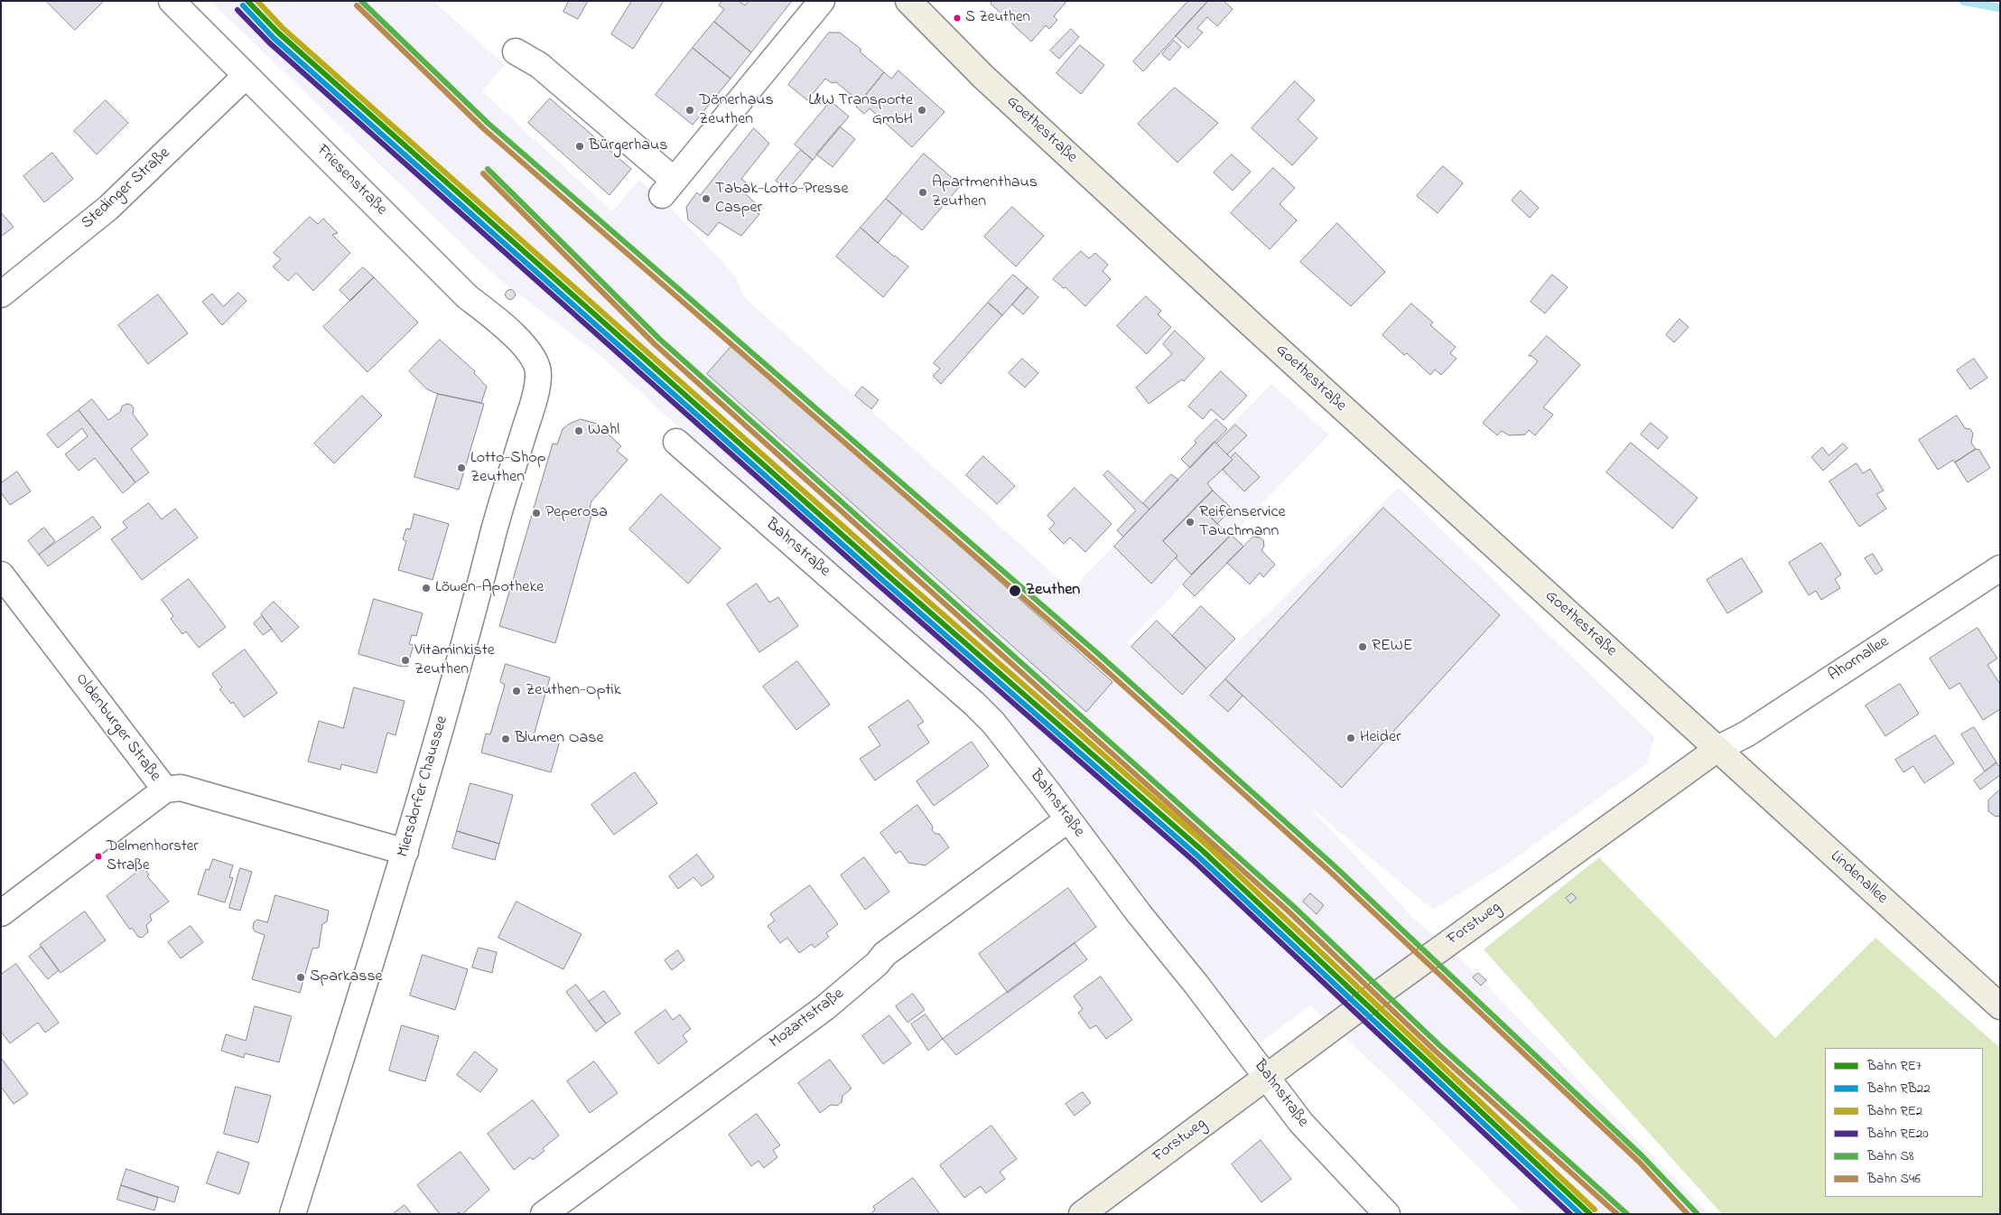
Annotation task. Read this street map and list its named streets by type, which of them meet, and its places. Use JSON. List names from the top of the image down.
{
  "streets": {
    "main road": ["Goethestraße", "Lindenallee", "Forstweg"],
    "street": [
      "Friesenstraße",
      "Stedinger Straße",
      "Bahnstraße",
      "Ahornallee",
      "Oldenburger Straße",
      "Miersdorfer Chaussee",
      "Mozartstraße"
    ]
  },
  "crossings": [
    ["Goethestraße", "Ahornallee"],
    ["Goethestraße", "Lindenallee"],
    ["Goethestraße", "Forstweg"],
    ["Friesenstraße", "Stedinger Straße"],
    ["Friesenstraße", "Miersdorfer Chaussee"],
    ["Bahnstraße", "Forstweg"],
    ["Bahnstraße", "Mozartstraße"],
    ["Ahornallee", "Lindenallee"],
    ["Ahornallee", "Forstweg"],
    ["Oldenburger Straße", "Miersdorfer Chaussee"],
    ["Lindenallee", "Forstweg"]
  ],
  "places": [
    "S Zeuthen",
    "Dönerhaus Zeuthen",
    "L&W Transporte GmbH",
    "Bürgerhaus",
    "Apartmenthaus Zeuthen",
    "Tabak-Lotto-Presse Casper",
    "Wahl",
    "Lotto-Shop Zeuthen",
    "Peperosa",
    "Reifenservice Tauchmann",
    "Löwen-Apotheke",
    "Zeuthen",
    "REWE",
    "Vitaminkiste Zeuthen",
    "Zeuthen-Optik",
    "Heider",
    "Blumen Oase",
    "Delmenhorster Straße",
    "Sparkasse"
  ],
  "lines": [
    "rail line RE7",
    "rail line RE2",
    "rail line S8",
    "rail line RB22",
    "rail line S46",
    "rail line RE20"
  ],
  "legend": [
    "Bahn RE7",
    "Bahn RB22",
    "Bahn RE2",
    "Bahn RE20",
    "Bahn S8",
    "Bahn S46"
  ]
}
